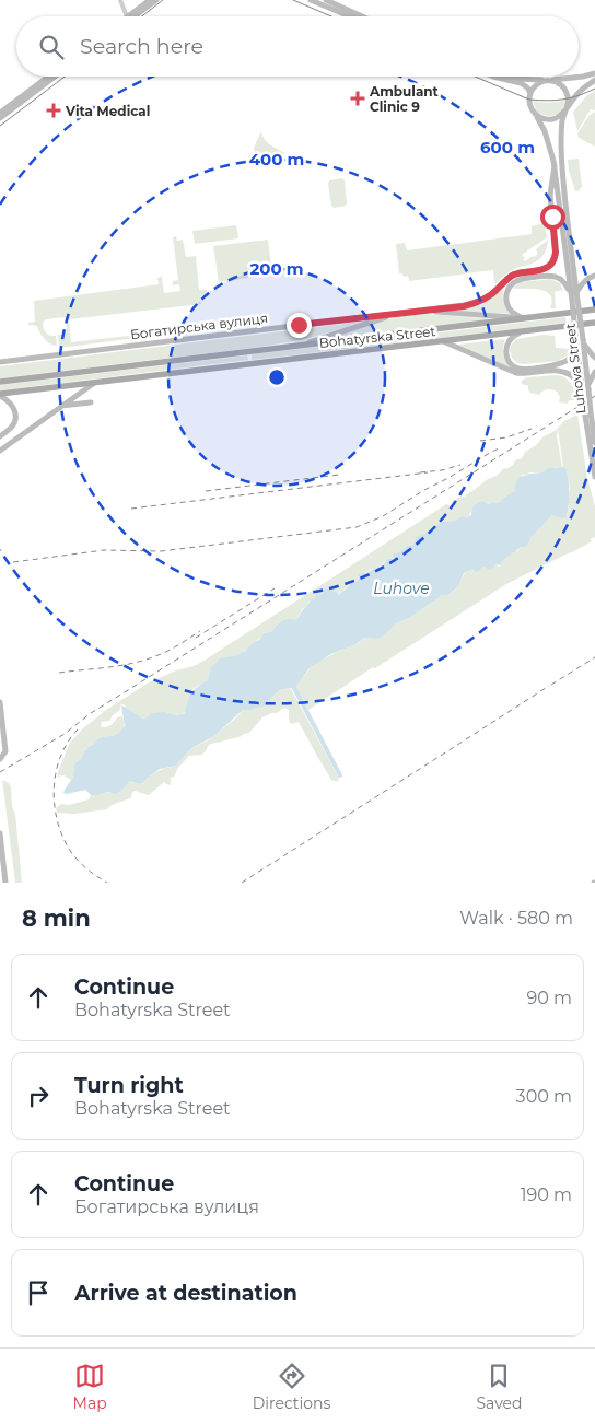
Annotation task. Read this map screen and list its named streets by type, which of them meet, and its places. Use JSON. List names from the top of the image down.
{
  "streets": {
    "main road": ["Богатирська вулиця", "Bohatyrska Street", "Luhova Street"]
  },
  "crossings": [
    ["Богатирська вулиця", "Bohatyrska Street"]
  ],
  "water": ["Luhove"],
  "places": {
    "health": ["Ambulant Clinic 9", "Vita Medical"]
  },
  "page": {
    "search": "Search here",
    "heading": ["8 min", "Walk · 580 m"],
    "list": [
      ["Continue", "Bohatyrska Street", "90 m"],
      ["Turn right", "Bohatyrska Street", "300 m"],
      ["Continue", "Богатирська вулиця", "190 m"],
      "Arrive at destination"
    ],
    "nav": ["Map", "Directions", "Saved"]
  },
  "rings": ["600 m", "400 m", "200 m"]
}
